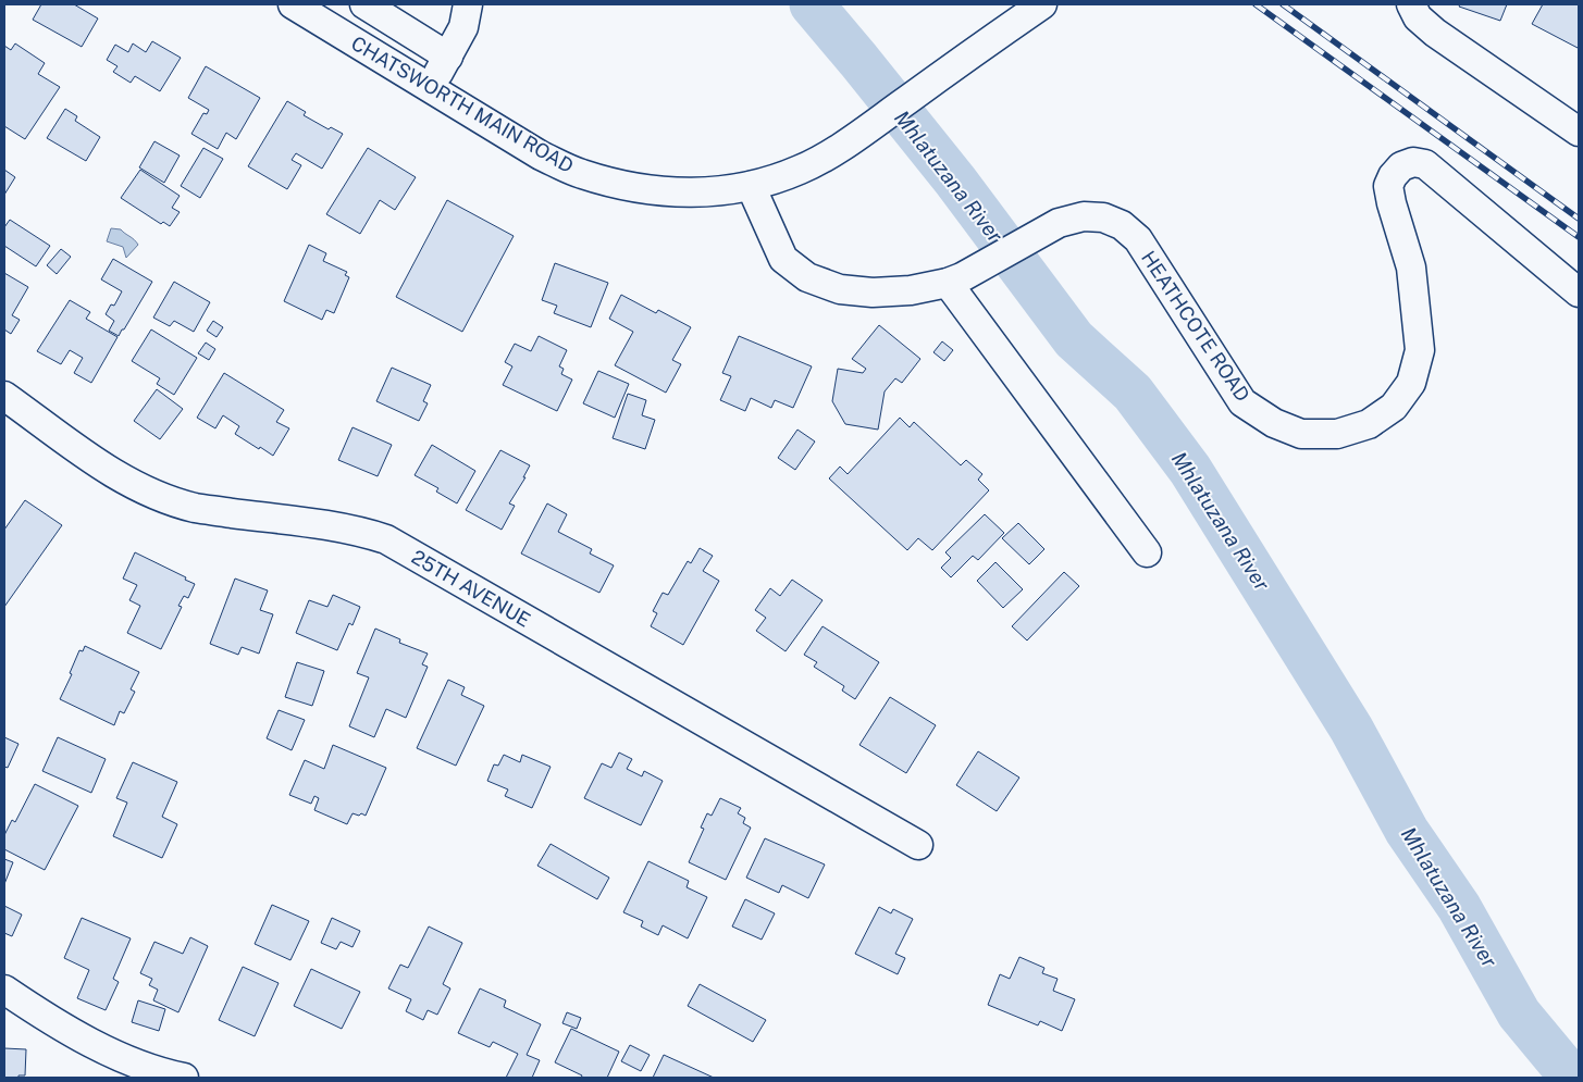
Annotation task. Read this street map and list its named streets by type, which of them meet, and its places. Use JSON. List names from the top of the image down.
{
  "streets": {
    "street": ["CHATSWORTH MAIN ROAD", "HEATHCOTE ROAD", "25TH AVENUE"]
  },
  "crossings": [
    ["CHATSWORTH MAIN ROAD", "HEATHCOTE ROAD"]
  ],
  "water": ["Mhlatuzana River"]
}
